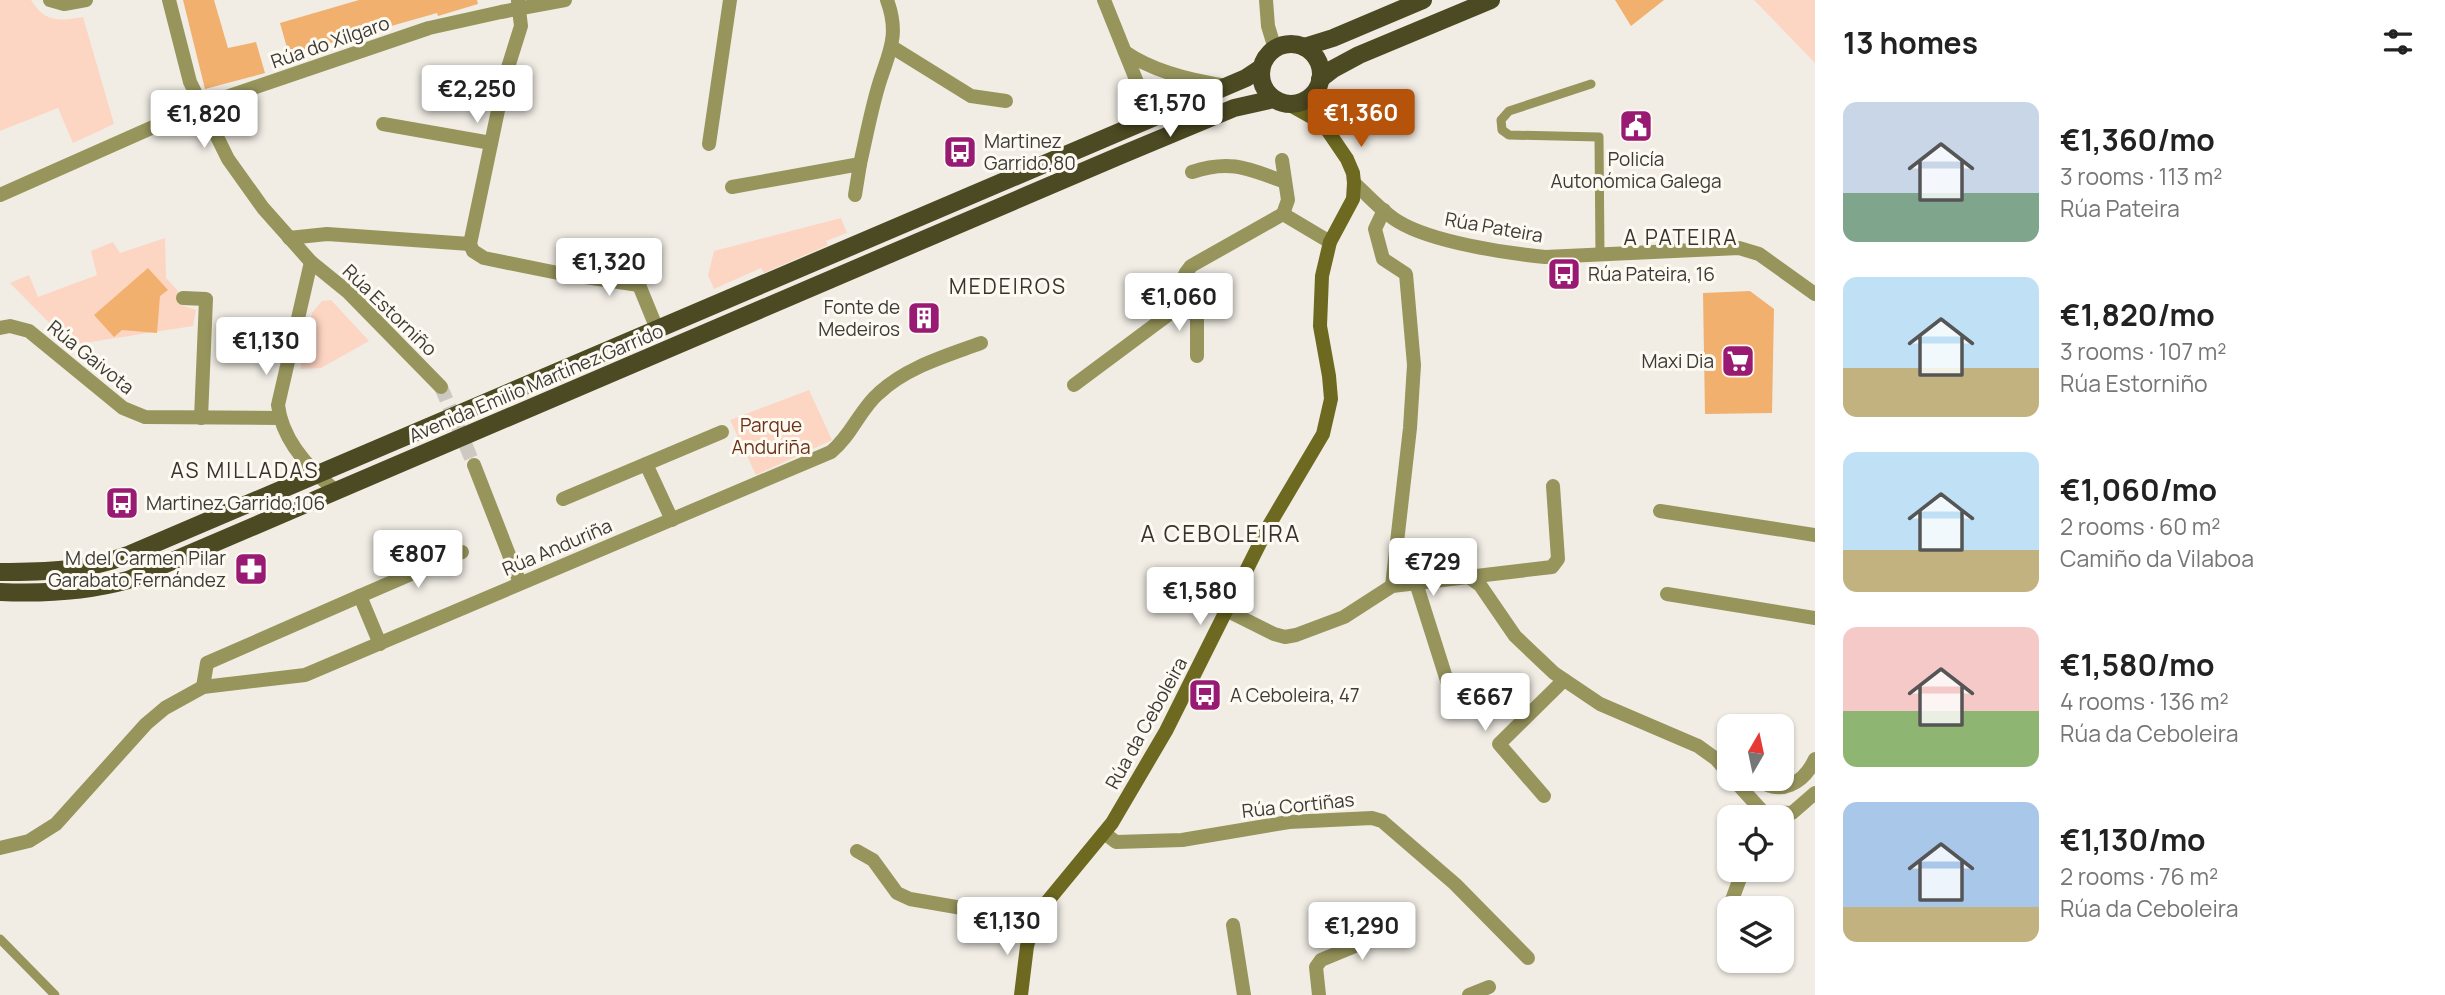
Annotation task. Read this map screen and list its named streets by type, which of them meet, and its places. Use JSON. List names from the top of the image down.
{
  "streets": {
    "main road": ["Avenida Emilio Martínez Garrido"],
    "street": [
      "Rúa do Xílgaro",
      "Rúa Pateira",
      "Rúa Estorniño",
      "Rúa Gaivota",
      "Rúa Anduriña",
      "Rúa da Ceboleira",
      "Rúa Cortiñas"
    ]
  },
  "crossings": [
    ["Rúa do Xílgaro", "Rúa Estorniño"],
    ["Rúa Pateira", "Avenida Emilio Martínez Garrido"],
    ["Rúa Pateira", "Rúa da Ceboleira"],
    ["Rúa da Ceboleira", "Rúa Cortiñas"]
  ],
  "districts": [
    "A PATEIRA",
    "MEDEIROS",
    "AS MILLADAS",
    "A CEBOLEIRA"
  ],
  "parks": ["Parque Anduriña"],
  "places": {
    "public building": ["Policía Autonómica Galega"],
    "bus stop": [
      "Martinez Garrido,80",
      "Rúa Pateira, 16",
      "Martinez Garrido,106",
      "A Ceboleira, 47"
    ],
    "building": ["Fonte de Medeiros"],
    "supermarket": ["Maxi Dia"],
    "pharmacy": ["M del Carmen Pilar Garabato Fernández"]
  },
  "north": "top",
  "page": {
    "heading": "13 homes",
    "price": [
      "€2,250",
      "€1,570",
      "€1,360",
      "€1,820",
      "€1,320",
      "€1,060",
      "€1,130",
      "€807",
      "€729",
      "€1,580",
      "€667",
      "€1,130",
      "€1,290"
    ],
    "list": [
      {
        "name": "€1,360/mo",
        "note": "3 rooms · 113 m² · Rúa Pateira"
      },
      {
        "name": "€1,820/mo",
        "note": "3 rooms · 107 m² · Rúa Estorniño"
      },
      {
        "name": "€1,060/mo",
        "note": "2 rooms · 60 m² · Camiño da Vilaboa"
      },
      {
        "name": "€1,580/mo",
        "note": "4 rooms · 136 m² · Rúa da Ceboleira"
      },
      {
        "name": "€1,130/mo",
        "note": "2 rooms · 76 m² · Rúa da Ceboleira"
      }
    ]
  }
}
